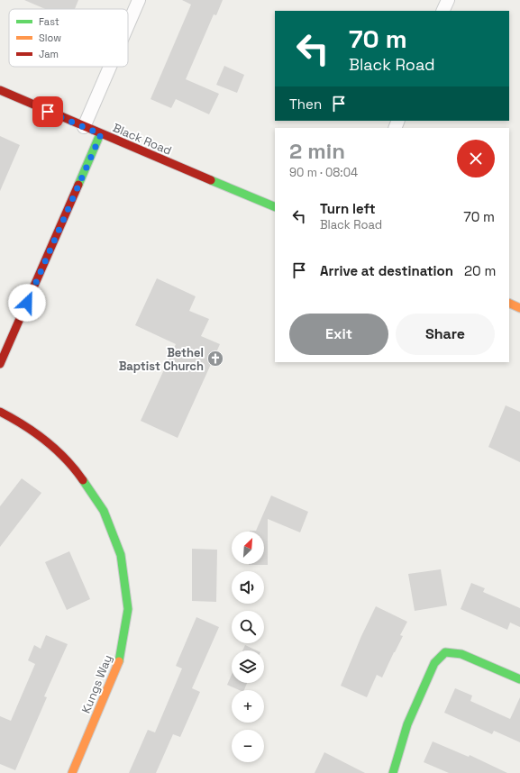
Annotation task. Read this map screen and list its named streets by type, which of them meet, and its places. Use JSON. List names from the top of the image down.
{
  "streets": {
    "street": ["Black Road", "Kungs Way"]
  },
  "places": {
    "church": ["Bethel Baptist Church"]
  },
  "legend": ["Fast", "Slow", "Jam"],
  "north": "top right",
  "page": {
    "turn": ["70 m", "Black Road"],
    "then": "Then",
    "heading": ["2 min", "90 m · 08:04"],
    "list": [
      {
        "name": "Turn left",
        "note": "Black Road",
        "value": "70 m"
      },
      {
        "name": "Arrive at destination",
        "value": "20 m"
      }
    ],
    "buttons": ["Exit", "Share"],
    "map_buttons": ["+", "−"]
  }
}
